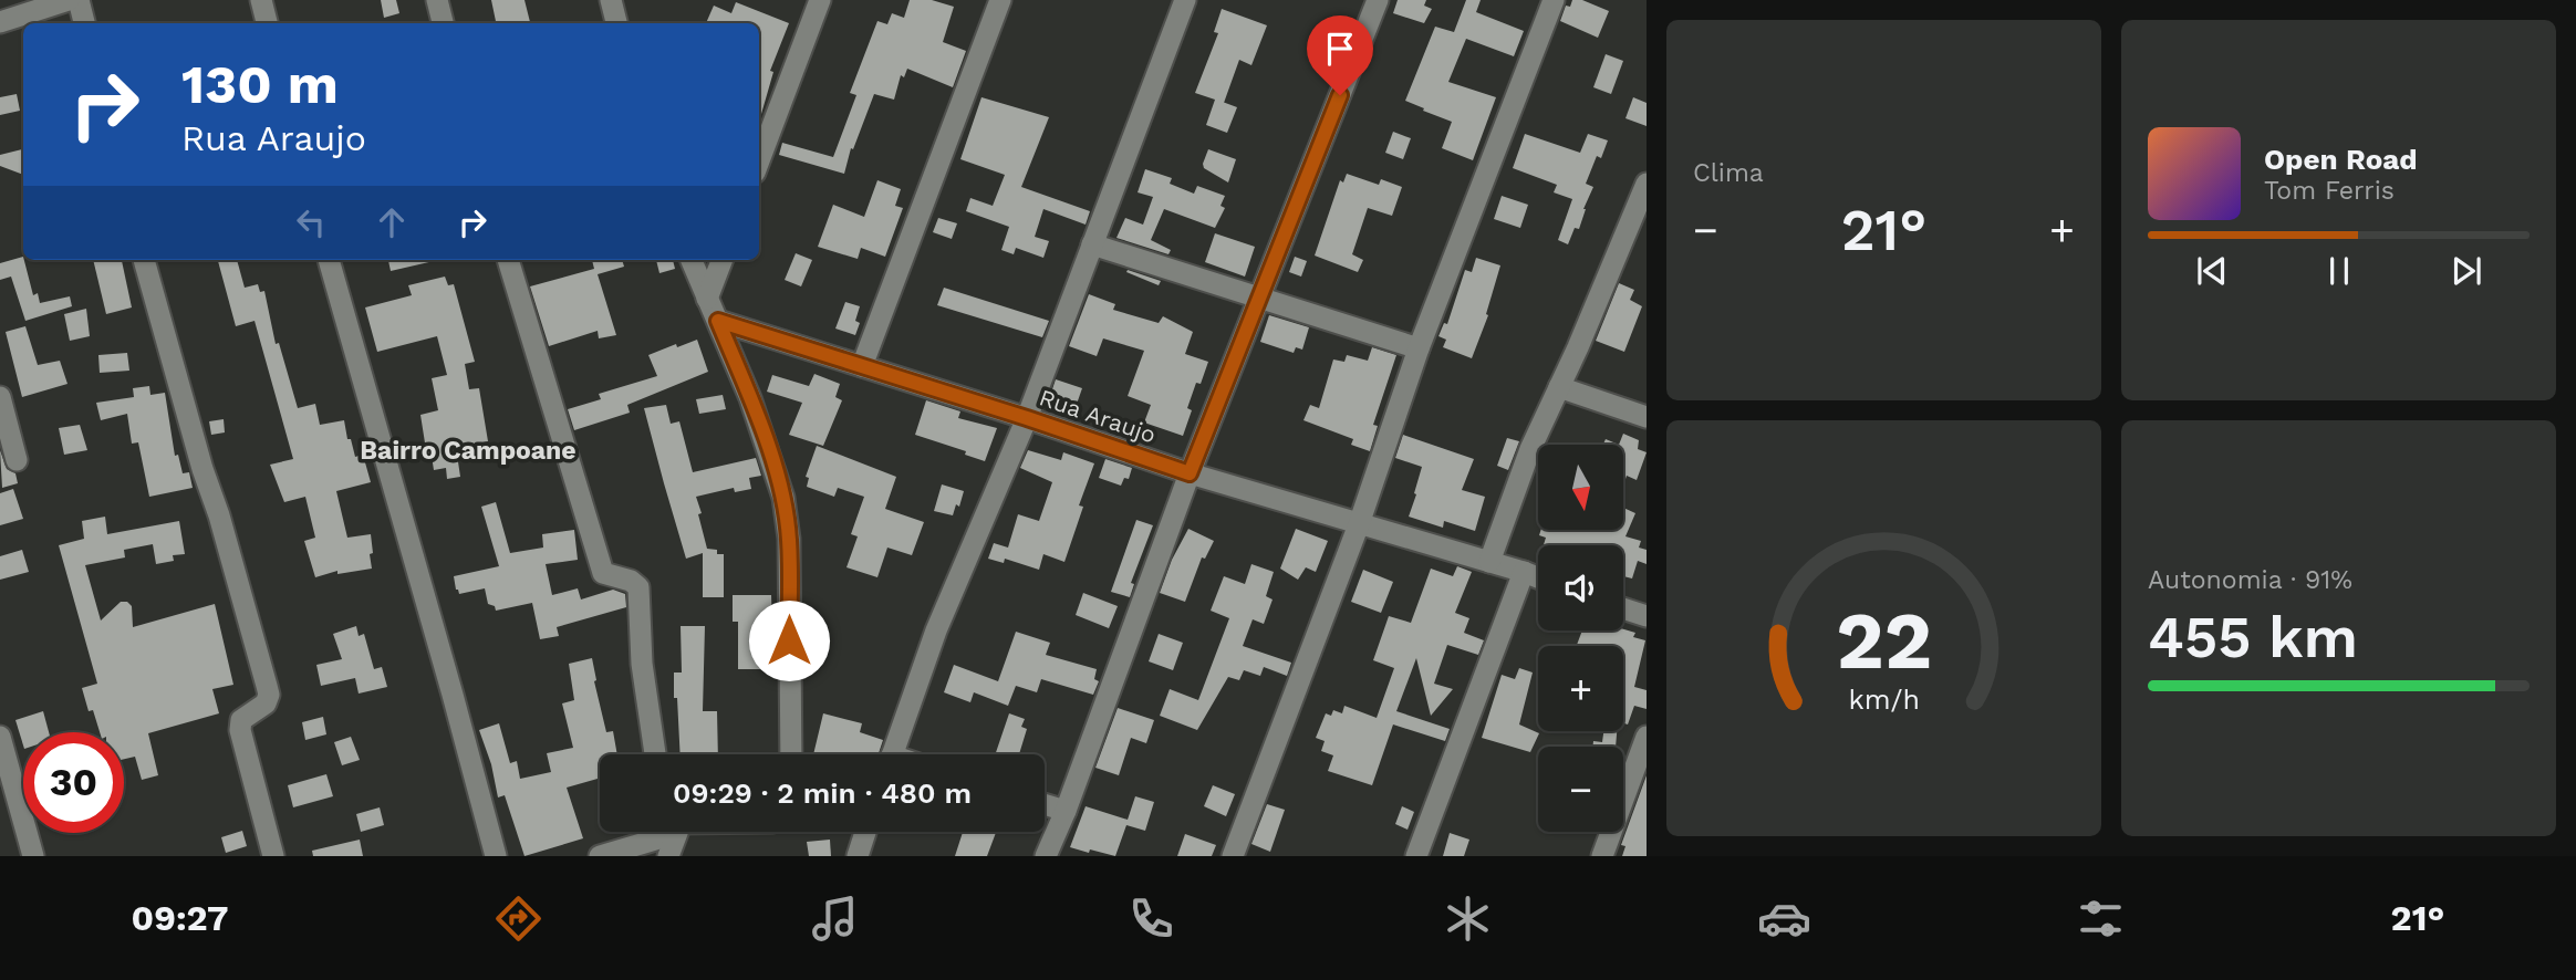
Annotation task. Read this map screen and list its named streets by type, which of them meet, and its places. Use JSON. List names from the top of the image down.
{
  "streets": {
    "street": ["Rua Araujo"]
  },
  "districts": ["Bairro Campoane"],
  "north": "bottom",
  "page": {
    "tile": [
      "Clima",
      ["Autonomia · 91%", "455 km"]
    ],
    "turn": ["130 m", "Rua Araujo"],
    "song": ["Open Road", "Tom Ferris"],
    "heat": ["−", "21°", "+"],
    "map_buttons": ["+", "−"],
    "limit": "30",
    "trip": "09:29 · 2 min · 480 m",
    "tabs": ["09:27", "21°"],
    "gauge": ["22", "km/h"]
  }
}
